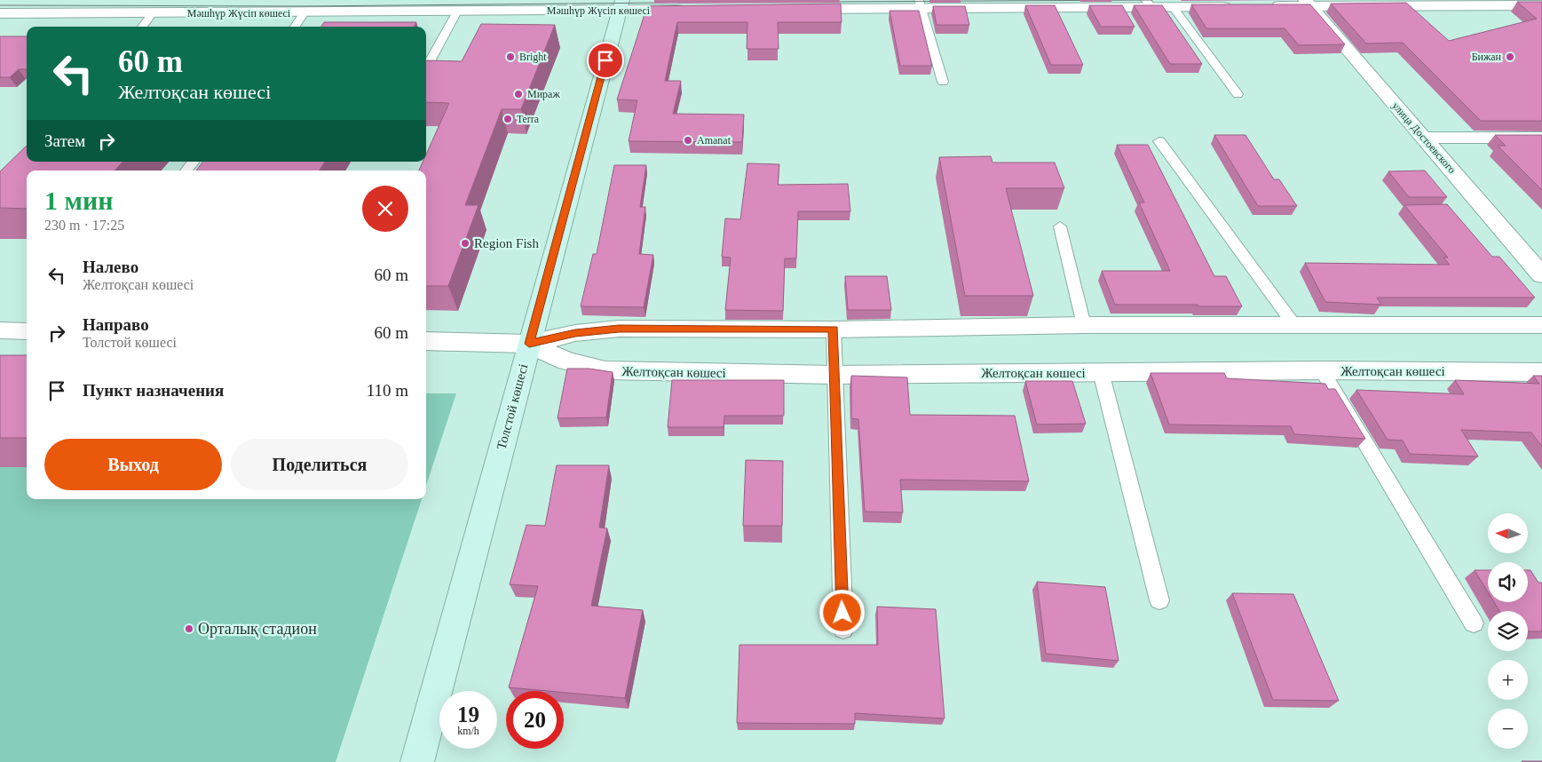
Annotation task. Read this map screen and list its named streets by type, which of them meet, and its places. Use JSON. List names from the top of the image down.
{
  "streets": {
    "main road": ["Толстой көшесі"],
    "street": ["Мәшһүр Жүсіп көшесі", "улица Достоевского", "Желтоқсан көшесі"]
  },
  "crossings": [
    ["Мәшһүр Жүсіп көшесі", "Толстой көшесі"],
    ["Желтоқсан көшесі", "Толстой көшесі"]
  ],
  "places": [
    "Bright",
    "Бижан",
    "Мираж",
    "Terra",
    "Amanat",
    "Region Fish",
    "Орталық стадион"
  ],
  "north": "left",
  "page": {
    "turn": ["60 m", "Желтоқсан көшесі"],
    "then": "Затем",
    "heading": ["1 мин", "230 m · 17:25"],
    "list": [
      {
        "name": "Налево",
        "note": "Желтоқсан көшесі",
        "value": "60 m"
      },
      {
        "name": "Направо",
        "note": "Толстой көшесі",
        "value": "60 m"
      },
      {
        "name": "Пункт назначения",
        "value": "110 m"
      }
    ],
    "buttons": ["Выход", "Поделиться"],
    "map_buttons": ["+", "−"],
    "speed": "19 km/h",
    "limit": "20"
  }
}
